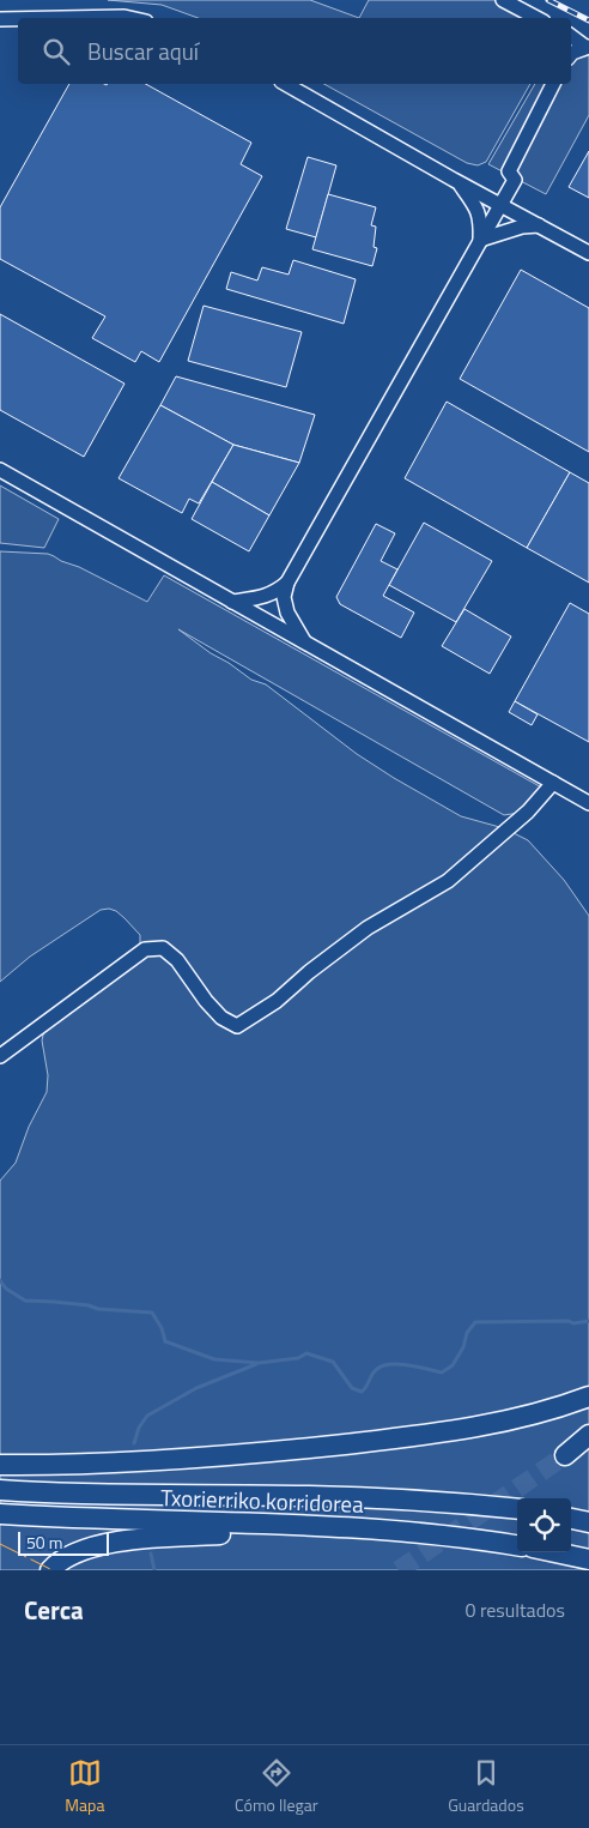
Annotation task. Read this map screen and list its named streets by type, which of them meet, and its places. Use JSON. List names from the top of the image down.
{
  "streets": {
    "highway": ["Txorierriko korridorea"]
  },
  "scale_bar": "50 m",
  "page": {
    "search": "Buscar aquí",
    "scale": "50 m",
    "heading": ["Cerca", "0 resultados"],
    "nav": ["Mapa", "Cómo llegar", "Guardados"]
  }
}
